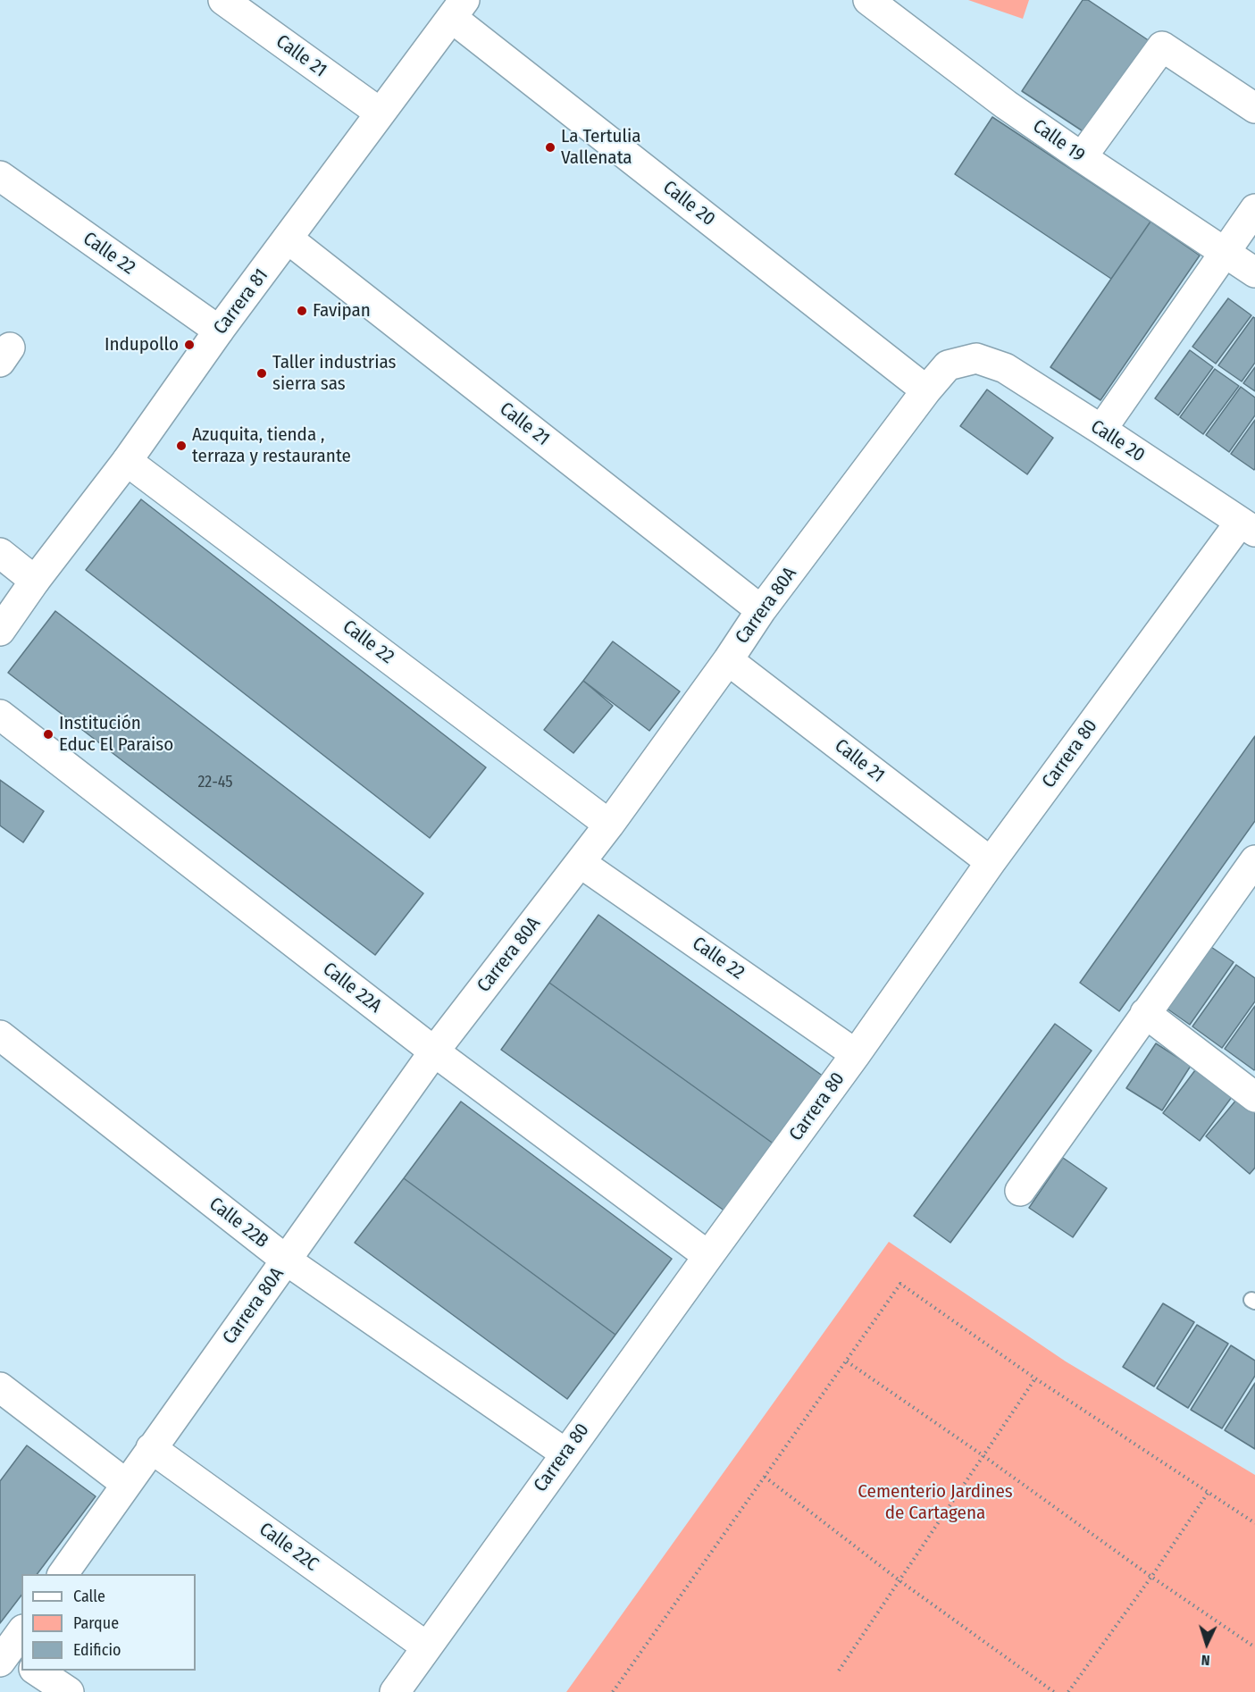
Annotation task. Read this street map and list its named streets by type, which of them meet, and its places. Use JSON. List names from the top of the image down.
{
  "streets": {
    "street": [
      "Calle 21",
      "Calle 19",
      "Calle 20",
      "Calle 22",
      "Carrera 81",
      "Carrera 80A",
      "Carrera 80",
      "Calle 22A",
      "Calle 22B",
      "Calle 22C"
    ]
  },
  "crossings": [
    ["Calle 21", "Carrera 81"],
    ["Calle 21", "Carrera 80A"],
    ["Calle 21", "Carrera 80"],
    ["Calle 20", "Carrera 81"],
    ["Calle 20", "Carrera 80A"],
    ["Calle 20", "Carrera 80"],
    ["Calle 22", "Carrera 81"],
    ["Calle 22", "Carrera 80A"],
    ["Calle 22", "Carrera 80"],
    ["Carrera 80A", "Calle 22A"],
    ["Carrera 80A", "Calle 22B"],
    ["Carrera 80A", "Calle 22C"],
    ["Carrera 80", "Calle 22A"],
    ["Carrera 80", "Calle 22B"],
    ["Carrera 80", "Calle 22C"]
  ],
  "parks": ["Cementerio Jardines de Cartagena"],
  "places": [
    "La Tertulia Vallenata",
    "Favipan",
    "Indupollo",
    "Taller industrias sierra sas",
    "Azuquita, tienda , terraza y restaurante",
    "Institución Educ El Paraiso"
  ],
  "house_numbers": ["22-45"],
  "legend": ["Calle", "Parque", "Edificio"],
  "north": "bottom"
}
